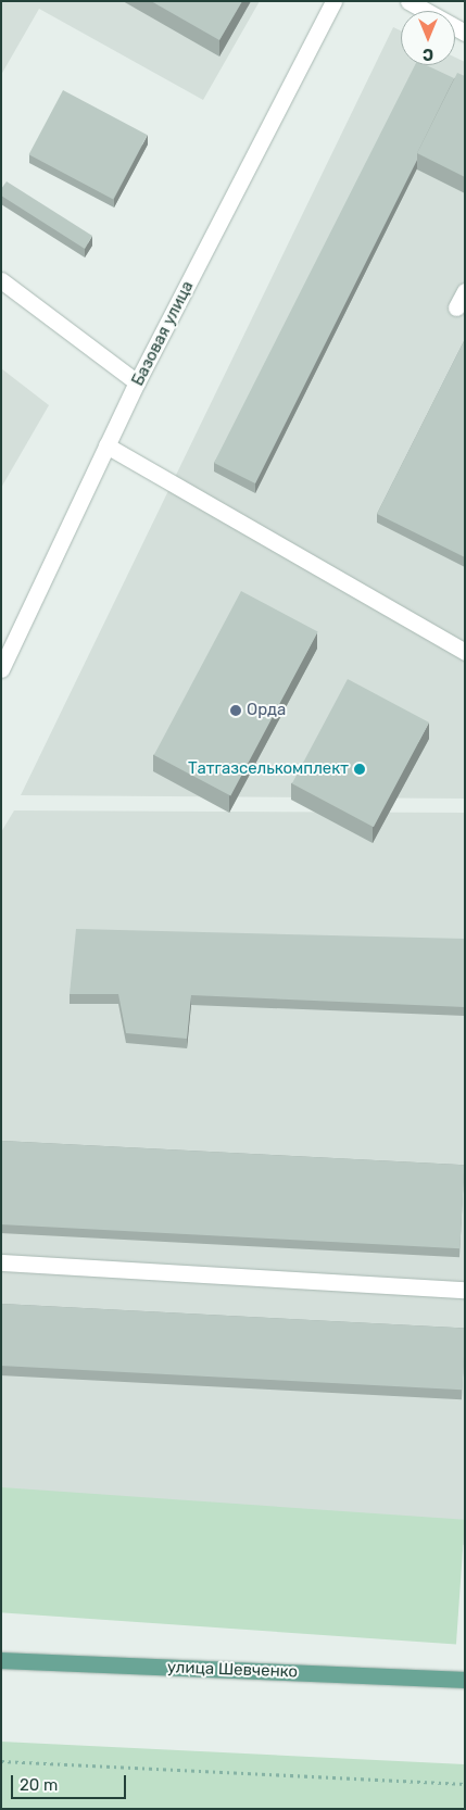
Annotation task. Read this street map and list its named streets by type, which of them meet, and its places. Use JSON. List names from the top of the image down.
{
  "streets": {
    "main road": ["улица Шевченко"],
    "street": ["Базовая улица"]
  },
  "places": ["Орда", "Татгазселькомплект"],
  "scale_bar": "20 m",
  "north": "bottom"
}
